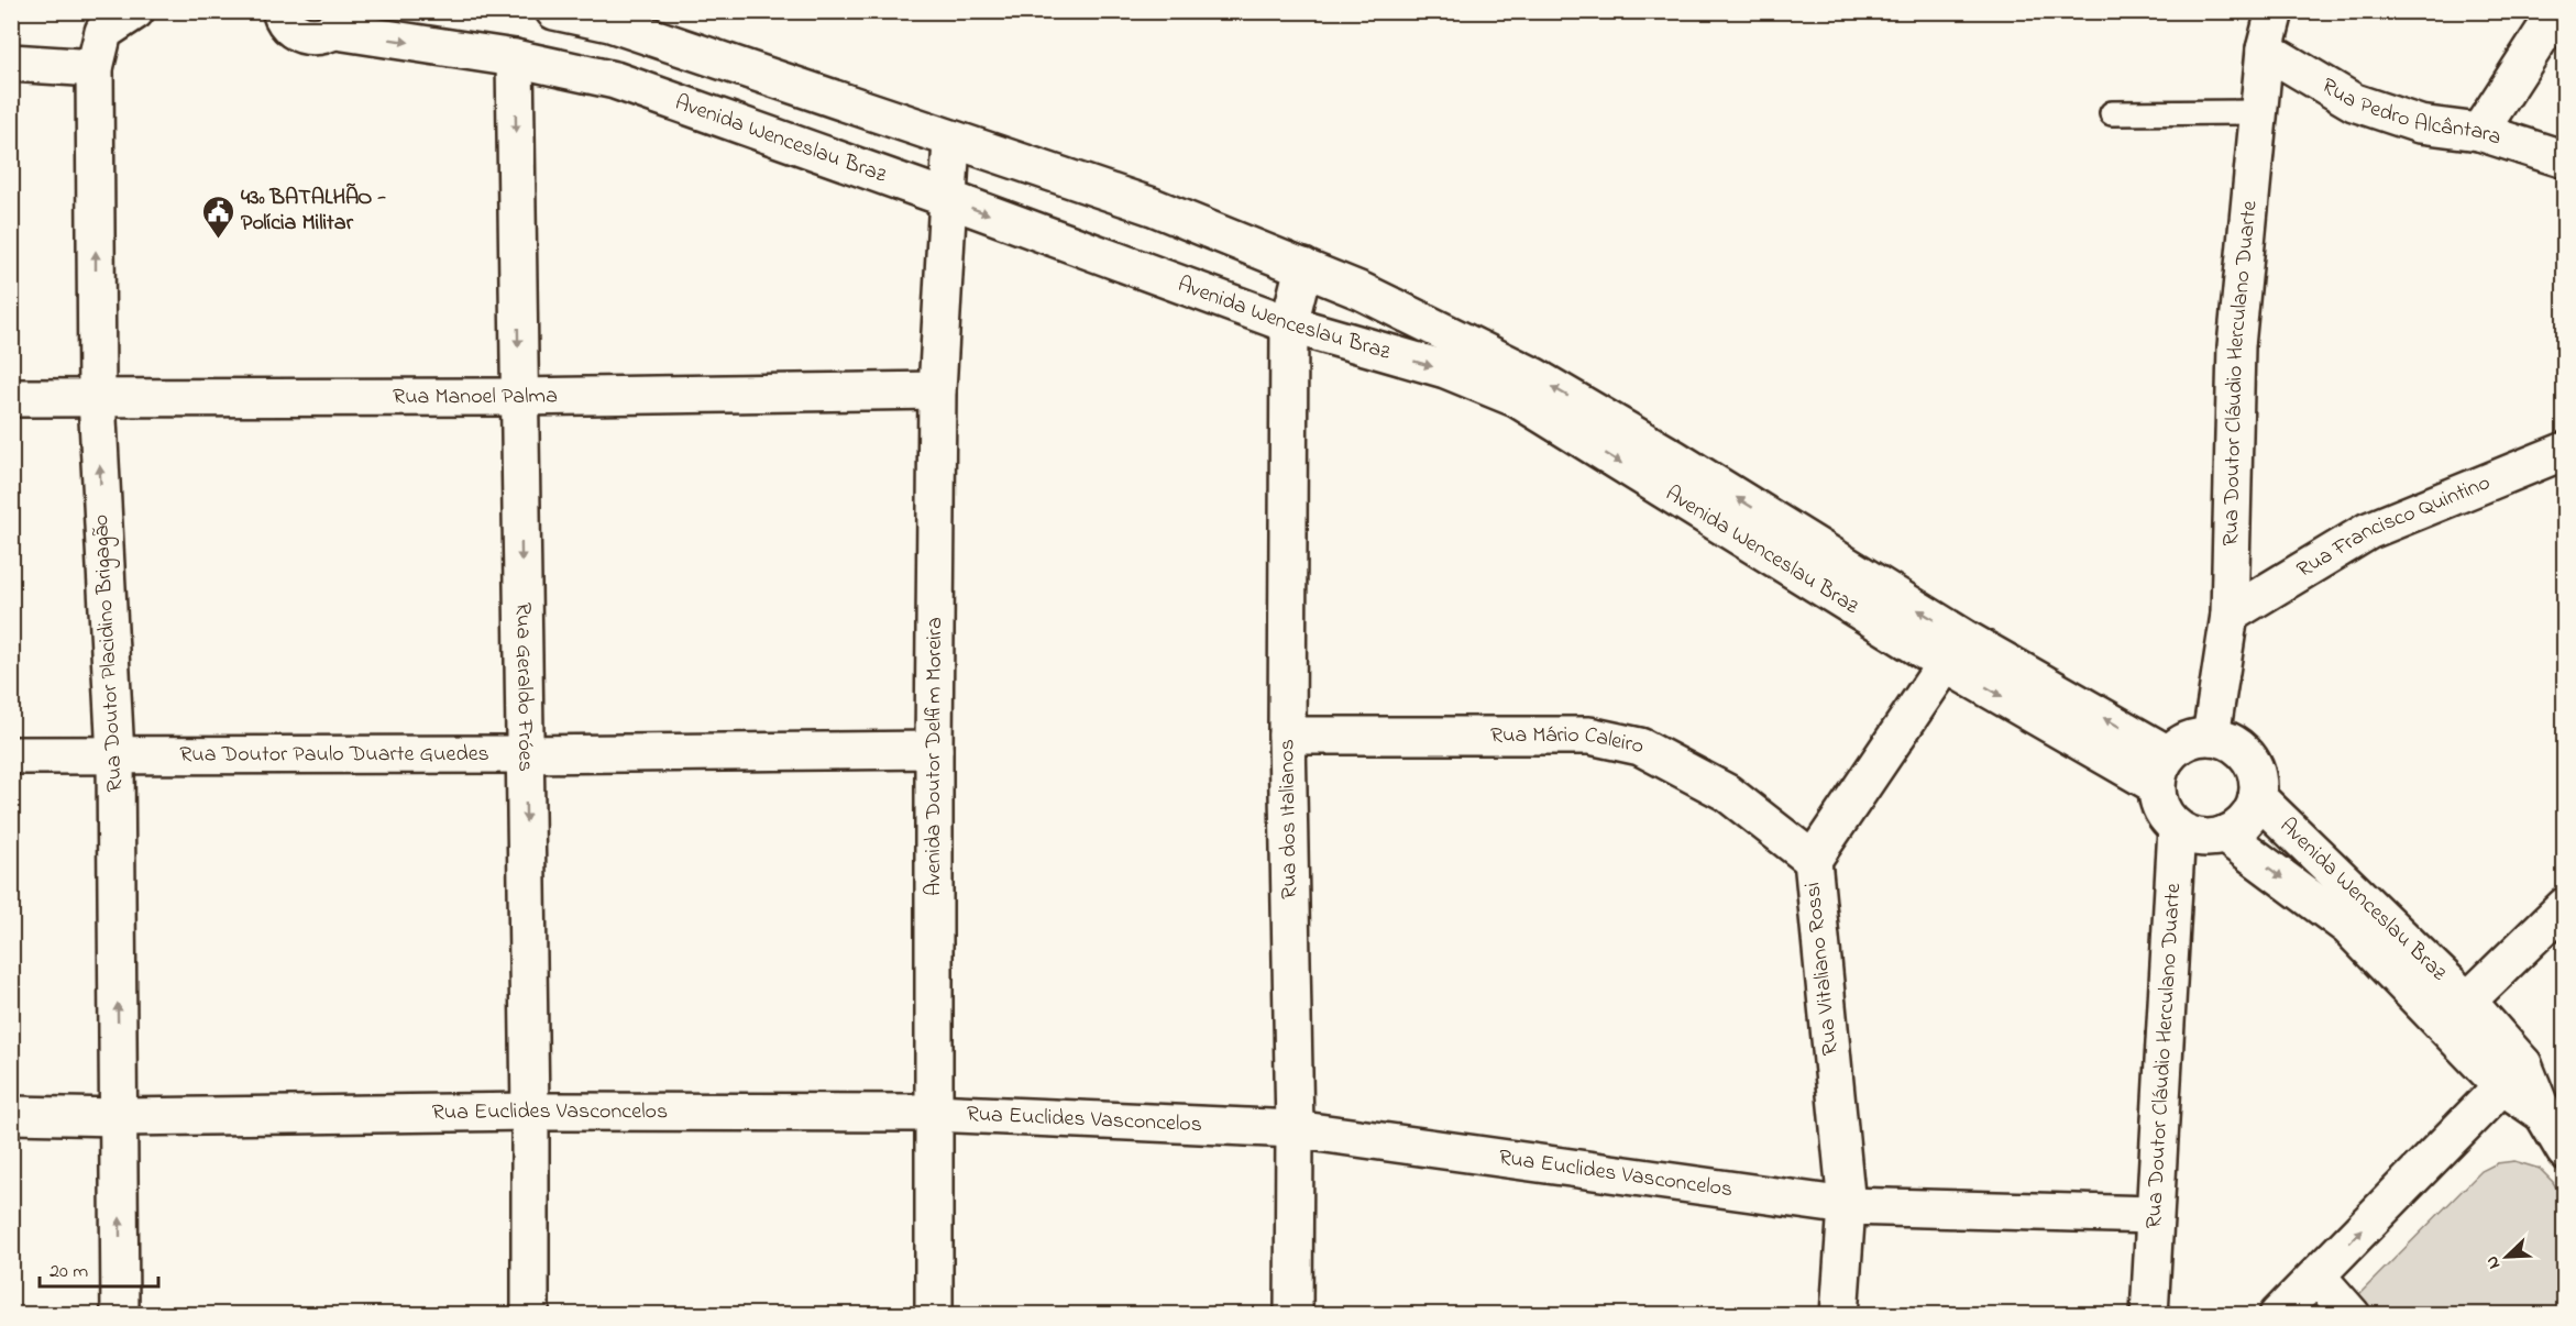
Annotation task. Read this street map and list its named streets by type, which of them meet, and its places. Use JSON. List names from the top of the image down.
{
  "streets": {
    "street": [
      "Rua Pedro Alcântara",
      "Avenida Wenceslau Braz",
      "Rua Doutor Cláudio Herculano Duarte",
      "Rua Manoel Palma",
      "Rua Francisco Quintino",
      "Rua Doutor Placidino Brigagão",
      "Rua Geraldo Fróes",
      "Rua Mário Caleiro",
      "Rua Doutor Paulo Duarte Guedes",
      "Avenida Doutor Delfim Moreira",
      "Rua dos Italianos",
      "Rua Vitaliano Rossi",
      "Rua Euclides Vasconcelos"
    ]
  },
  "crossings": [
    ["Rua Pedro Alcântara", "Rua Doutor Cláudio Herculano Duarte"],
    ["Avenida Wenceslau Braz", "Rua Doutor Cláudio Herculano Duarte"],
    ["Avenida Wenceslau Braz", "Rua Geraldo Fróes"],
    ["Avenida Wenceslau Braz", "Avenida Doutor Delfim Moreira"],
    ["Avenida Wenceslau Braz", "Rua dos Italianos"],
    ["Avenida Wenceslau Braz", "Rua Vitaliano Rossi"],
    ["Rua Doutor Cláudio Herculano Duarte", "Rua Francisco Quintino"],
    ["Rua Doutor Cláudio Herculano Duarte", "Rua Euclides Vasconcelos"],
    ["Rua Manoel Palma", "Rua Doutor Placidino Brigagão"],
    ["Rua Manoel Palma", "Rua Geraldo Fróes"],
    ["Rua Manoel Palma", "Avenida Doutor Delfim Moreira"],
    ["Rua Doutor Placidino Brigagão", "Rua Doutor Paulo Duarte Guedes"],
    ["Rua Doutor Placidino Brigagão", "Rua Euclides Vasconcelos"],
    ["Rua Geraldo Fróes", "Rua Doutor Paulo Duarte Guedes"],
    ["Rua Geraldo Fróes", "Rua Euclides Vasconcelos"],
    ["Rua Mário Caleiro", "Rua dos Italianos"],
    ["Rua Mário Caleiro", "Rua Vitaliano Rossi"],
    ["Rua Doutor Paulo Duarte Guedes", "Avenida Doutor Delfim Moreira"],
    ["Avenida Doutor Delfim Moreira", "Rua Euclides Vasconcelos"],
    ["Rua dos Italianos", "Rua Euclides Vasconcelos"],
    ["Rua Vitaliano Rossi", "Rua Euclides Vasconcelos"]
  ],
  "one_way": ["Rua Doutor Placidino Brigagão", "Rua Geraldo Fróes"],
  "places": {
    "public building": ["43º BATALHÃO - Polícia Militar"]
  },
  "scale_bar": "20 m",
  "north": "bottom left"
}
